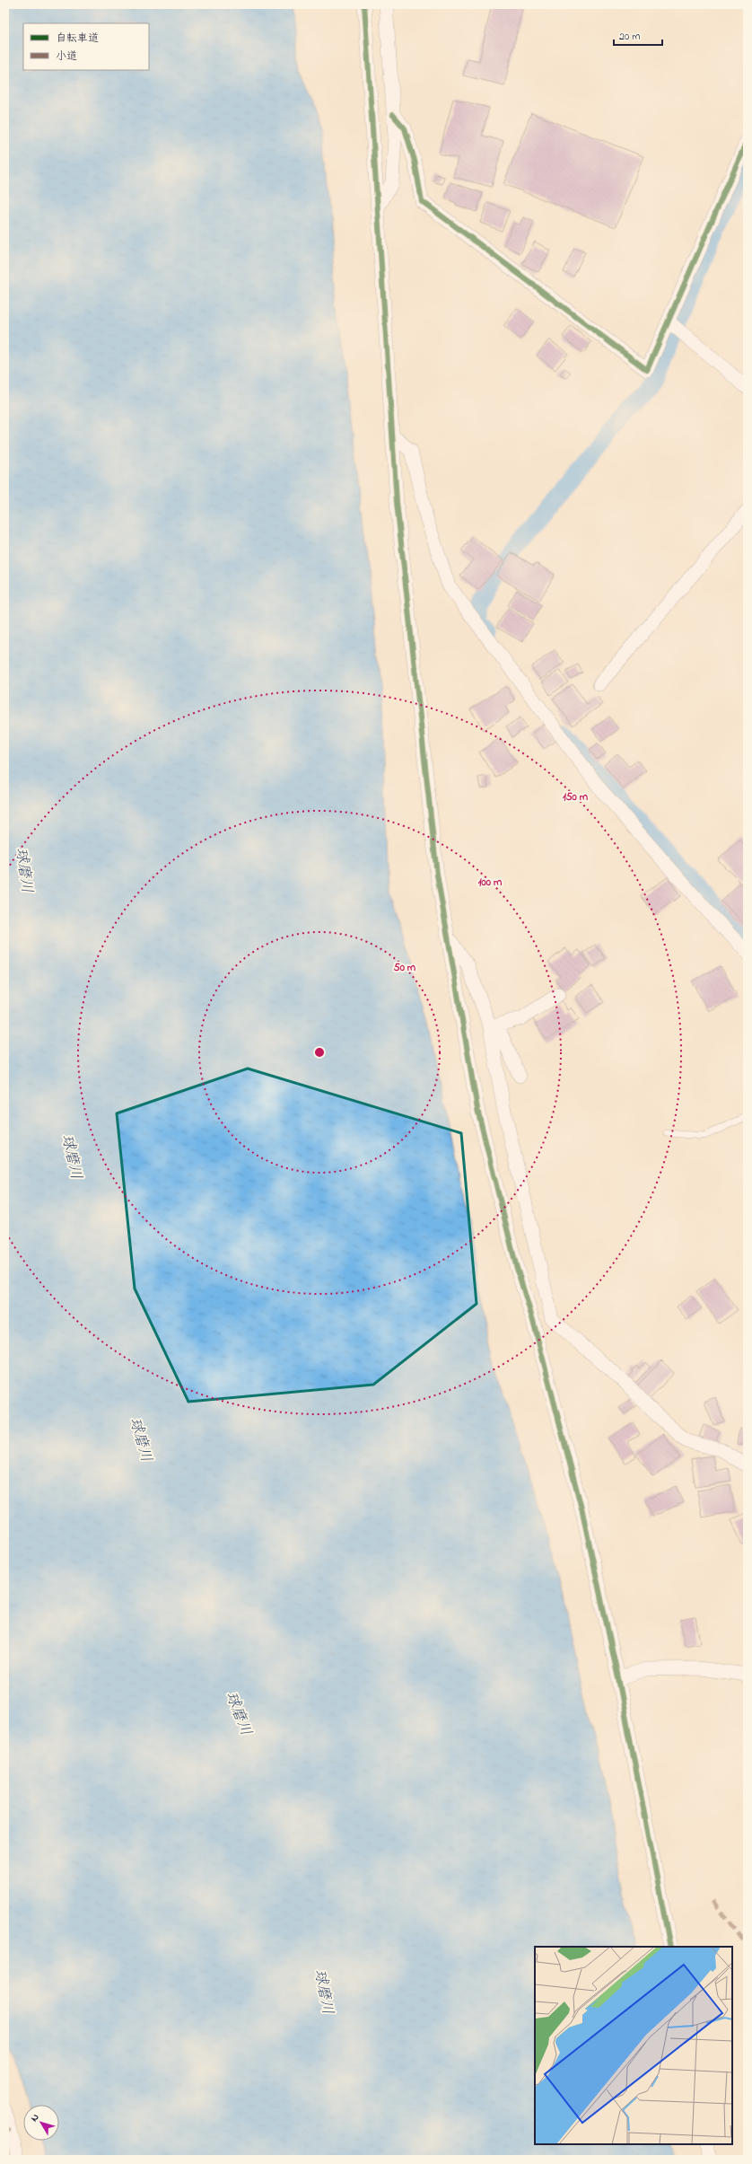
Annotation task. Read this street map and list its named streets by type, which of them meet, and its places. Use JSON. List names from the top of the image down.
{
  "water": ["球磨川"],
  "legend": ["自転車道", "小道"],
  "scale_bar": "20 m",
  "north": "top left",
  "rings": ["150 m", "100 m", "50 m"]
}
